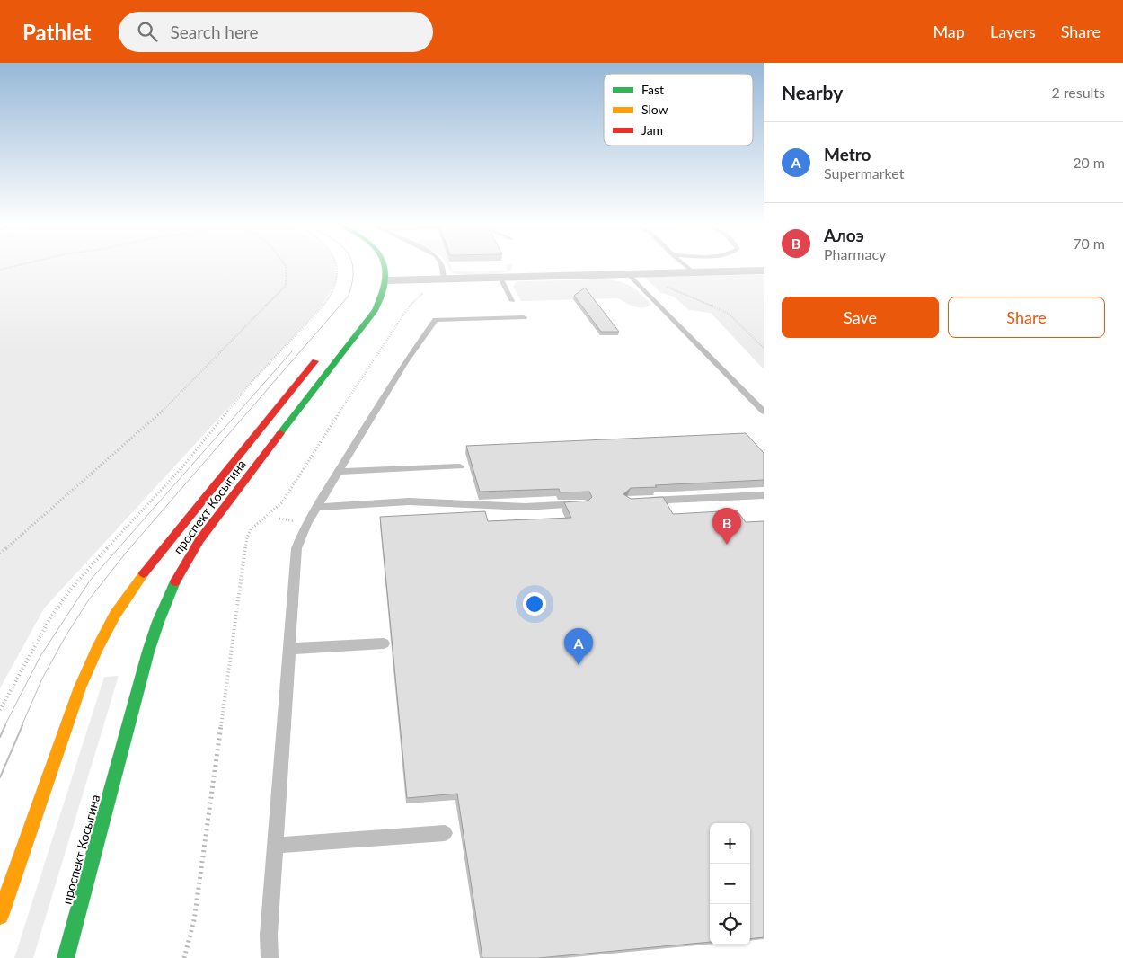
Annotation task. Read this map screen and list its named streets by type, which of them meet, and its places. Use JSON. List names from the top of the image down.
{
  "streets": {
    "main road": ["проспект Косыгина"]
  },
  "legend": ["Fast", "Slow", "Jam"],
  "page": {
    "header": "Pathlet",
    "search": "Search here",
    "nav": ["Map", "Layers", "Share"],
    "heading": ["Nearby", "2 results"],
    "list": [
      {
        "mark": "A",
        "name": "Metro",
        "note": "Supermarket",
        "value": "20 m"
      },
      {
        "mark": "B",
        "name": "Алоэ",
        "note": "Pharmacy",
        "value": "70 m"
      }
    ],
    "buttons": ["Save", "Share"],
    "pins": ["B", "A"],
    "map_buttons": ["+", "−"]
  }
}
